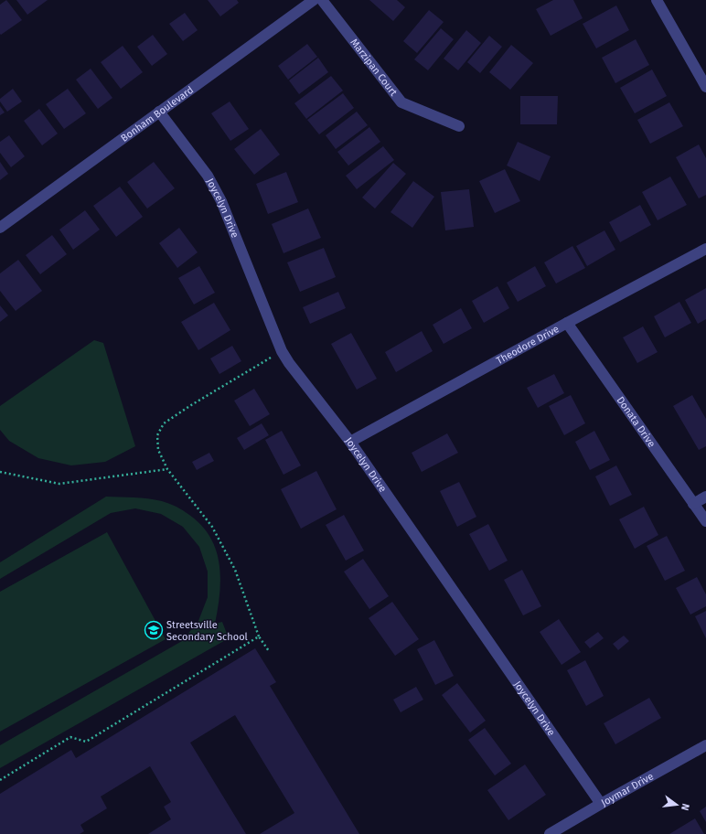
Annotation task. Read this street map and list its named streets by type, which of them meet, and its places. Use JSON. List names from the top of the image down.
{
  "streets": {
    "street": [
      "Marzipan Court",
      "Bonham Boulevard",
      "Joycelyn Drive",
      "Theodore Drive",
      "Donata Drive",
      "Joymar Drive"
    ]
  },
  "crossings": [
    ["Bonham Boulevard", "Joycelyn Drive"],
    ["Joycelyn Drive", "Theodore Drive"],
    ["Joycelyn Drive", "Joymar Drive"],
    ["Theodore Drive", "Donata Drive"]
  ],
  "places": {
    "school or university": ["Streetsville Secondary School"]
  },
  "north": "right"
}
